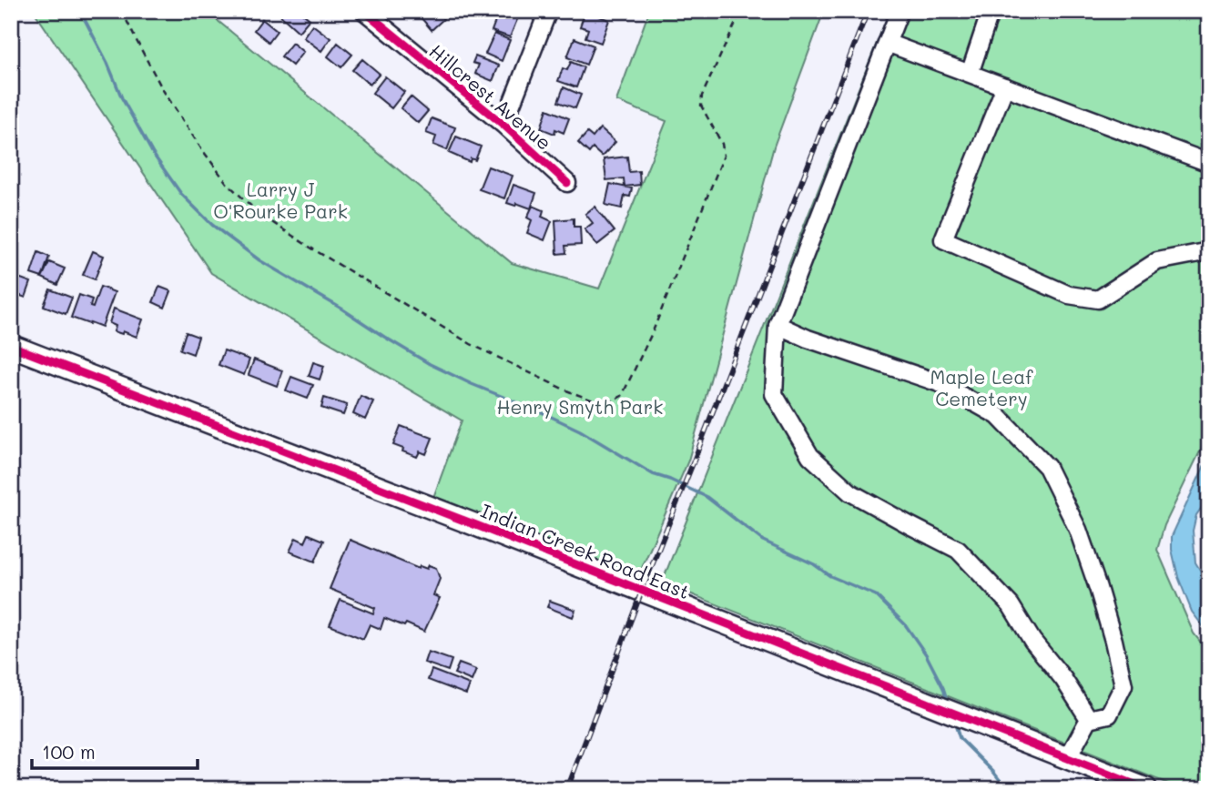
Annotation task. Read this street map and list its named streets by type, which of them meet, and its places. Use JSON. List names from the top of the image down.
{
  "streets": {
    "main road": ["Indian Creek Road East"],
    "street": ["Hillcrest Avenue"]
  },
  "parks": ["Larry J O'Rourke Park", "Maple Leaf Cemetery", "Henry Smyth Park"],
  "scale_bar": "100 m"
}
